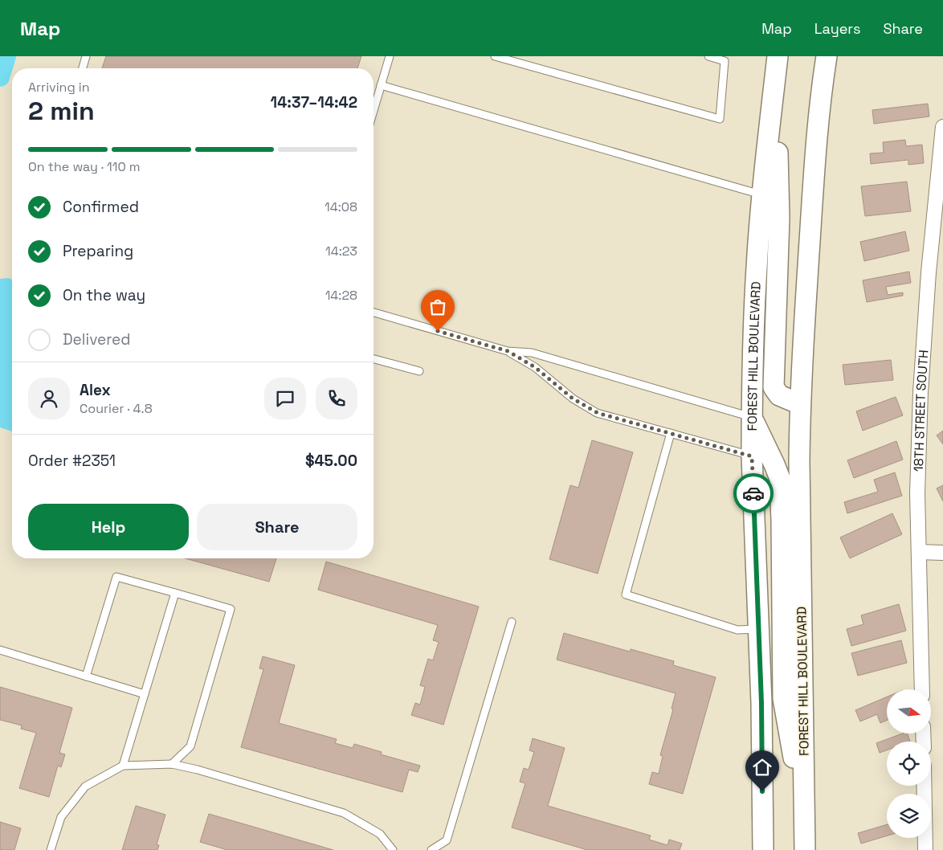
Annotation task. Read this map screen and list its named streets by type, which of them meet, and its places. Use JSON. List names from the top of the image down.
{
  "streets": {
    "main road": ["FOREST HILL BOULEVARD"],
    "street": ["18TH STREET SOUTH"]
  },
  "north": "right",
  "page": {
    "header": "Map",
    "nav": ["Map", "Layers", "Share"],
    "heading": ["2 min", "Arriving in", "14:37–14:42"],
    "panel": [
      "Alex",
      "Courier · 4.8",
      "Order #2351",
      "$45.00"
    ],
    "bar": "On the way · 110 m",
    "list": [
      ["Confirmed", "14:08"],
      ["Preparing", "14:23"],
      ["On the way", "14:28"],
      "Delivered"
    ],
    "buttons": ["Help", "Share"]
  }
}
